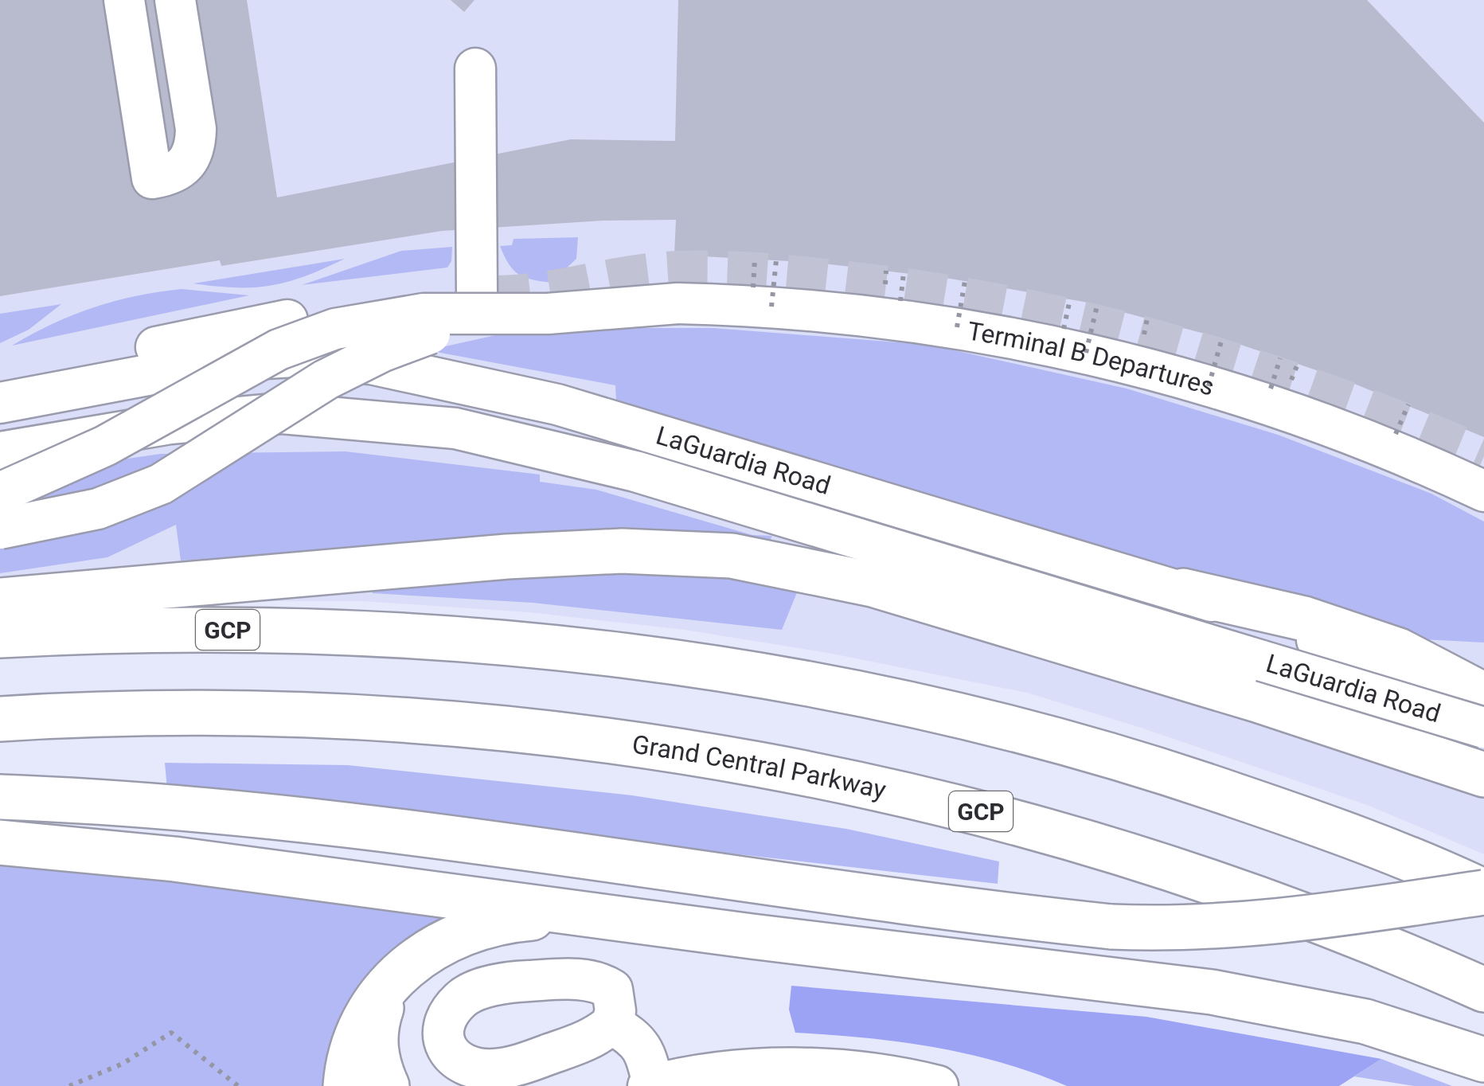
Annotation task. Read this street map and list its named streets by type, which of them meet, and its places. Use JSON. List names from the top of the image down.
{
  "streets": {
    "highway": ["GCP", "Grand Central Parkway"],
    "street": ["Terminal B Departures", "LaGuardia Road"]
  }
}
